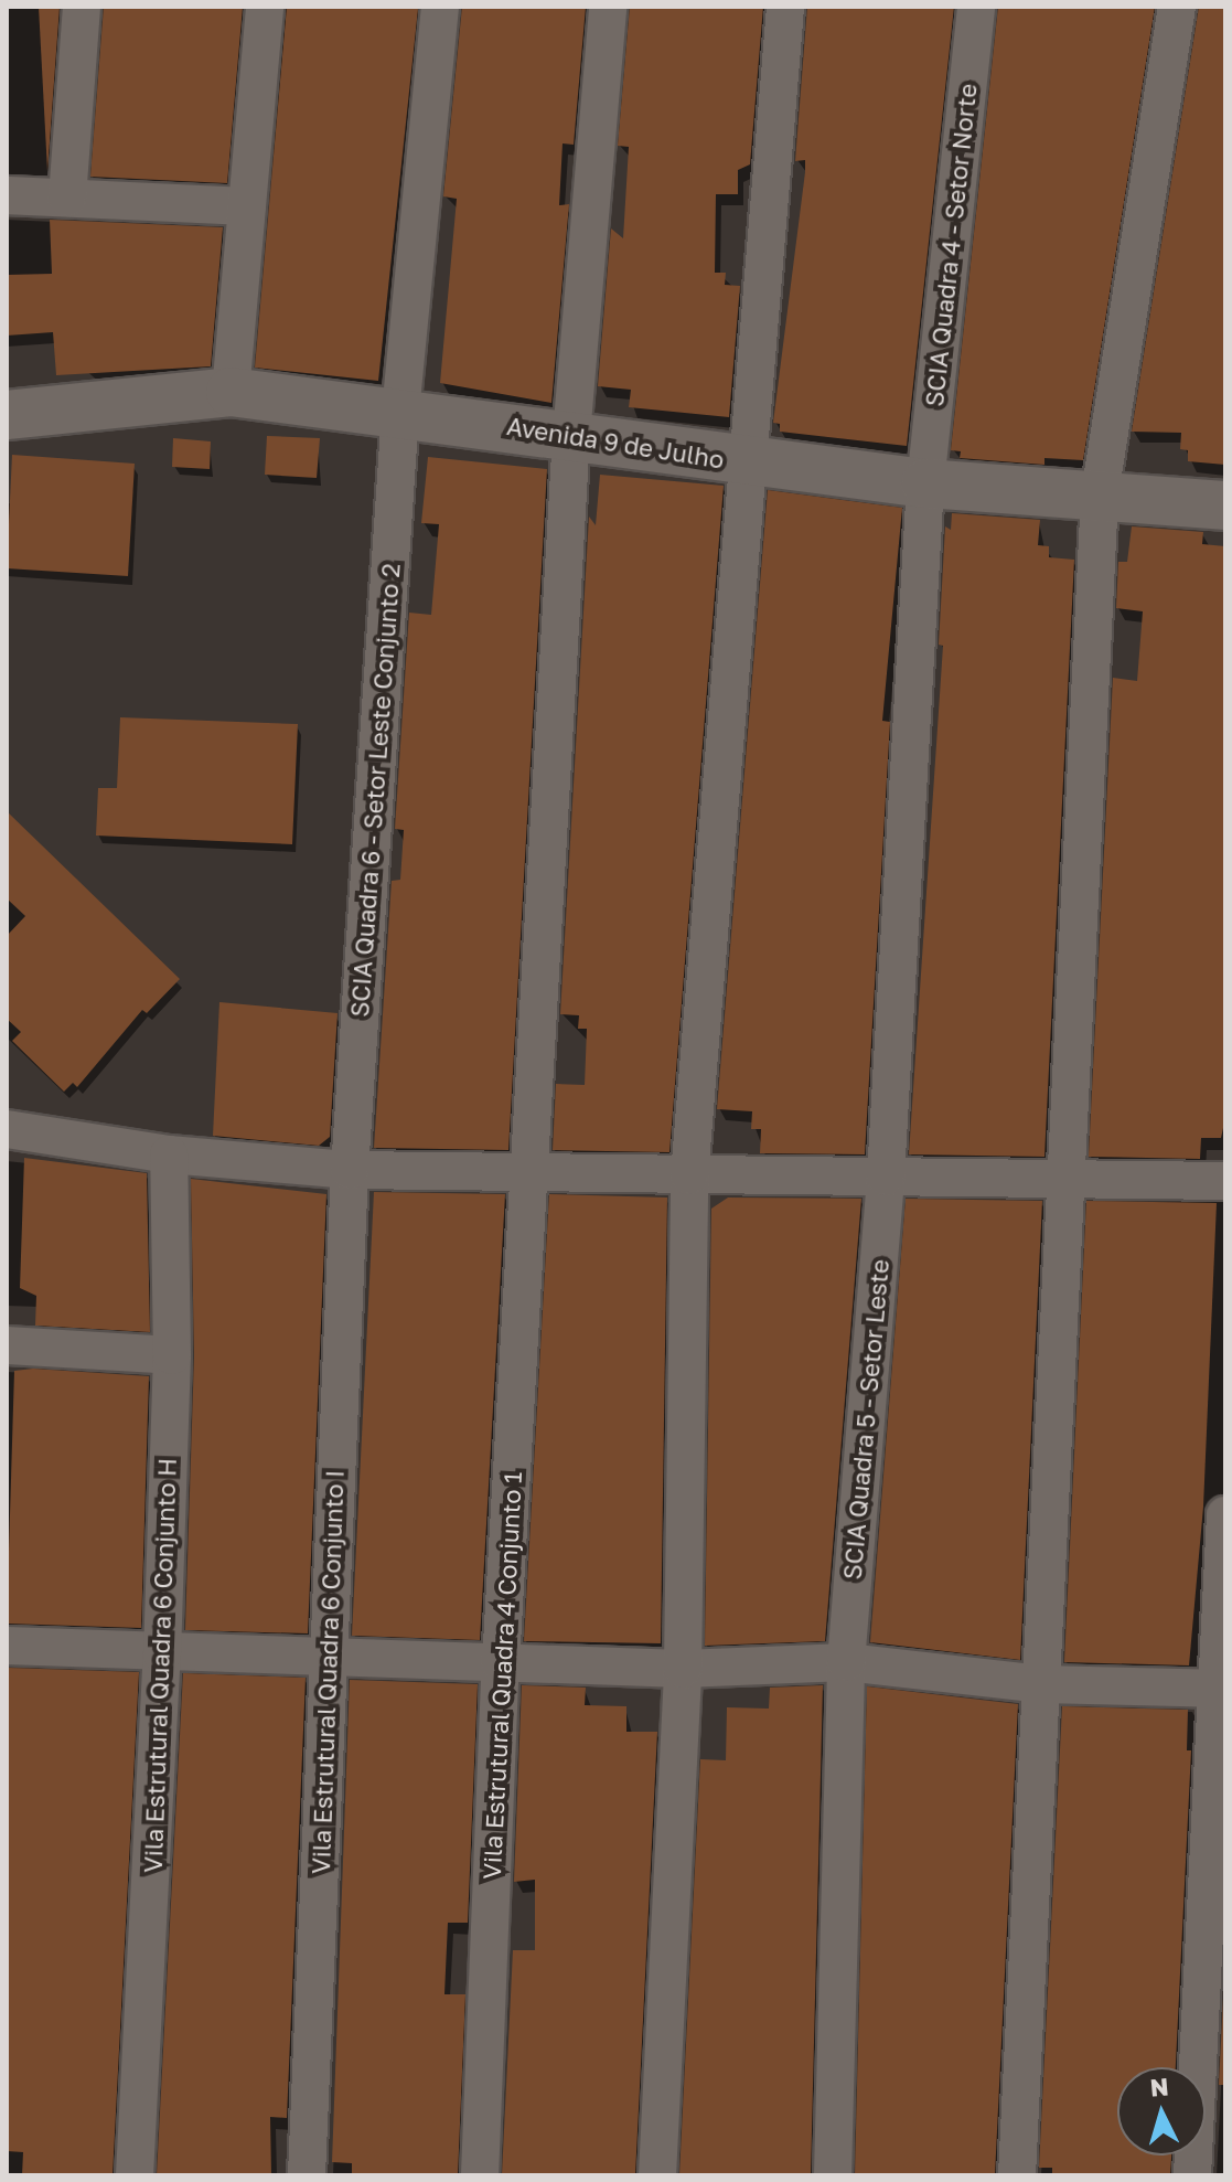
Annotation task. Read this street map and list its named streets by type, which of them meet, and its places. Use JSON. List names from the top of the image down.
{
  "streets": {
    "street": [
      "SCIA Quadra 4 - Setor Norte",
      "Avenida 9 de Julho",
      "SCIA Quadra 6 - Setor Leste Conjunto 2",
      "SCIA Quadra 5 - Setor Leste",
      "Vila Estrutural Quadra 6 Conjunto H",
      "Vila Estrutural Quadra 6 Conjunto I",
      "Vila Estrutural Quadra 4 Conjunto 1"
    ]
  },
  "crossings": [
    ["SCIA Quadra 4 - Setor Norte", "Avenida 9 de Julho"],
    ["SCIA Quadra 4 - Setor Norte", "SCIA Quadra 5 - Setor Leste"],
    ["Avenida 9 de Julho", "SCIA Quadra 6 - Setor Leste Conjunto 2"],
    ["Avenida 9 de Julho", "Vila Estrutural Quadra 4 Conjunto 1"],
    ["SCIA Quadra 6 - Setor Leste Conjunto 2", "Vila Estrutural Quadra 6 Conjunto I"]
  ],
  "north": "top"
}
